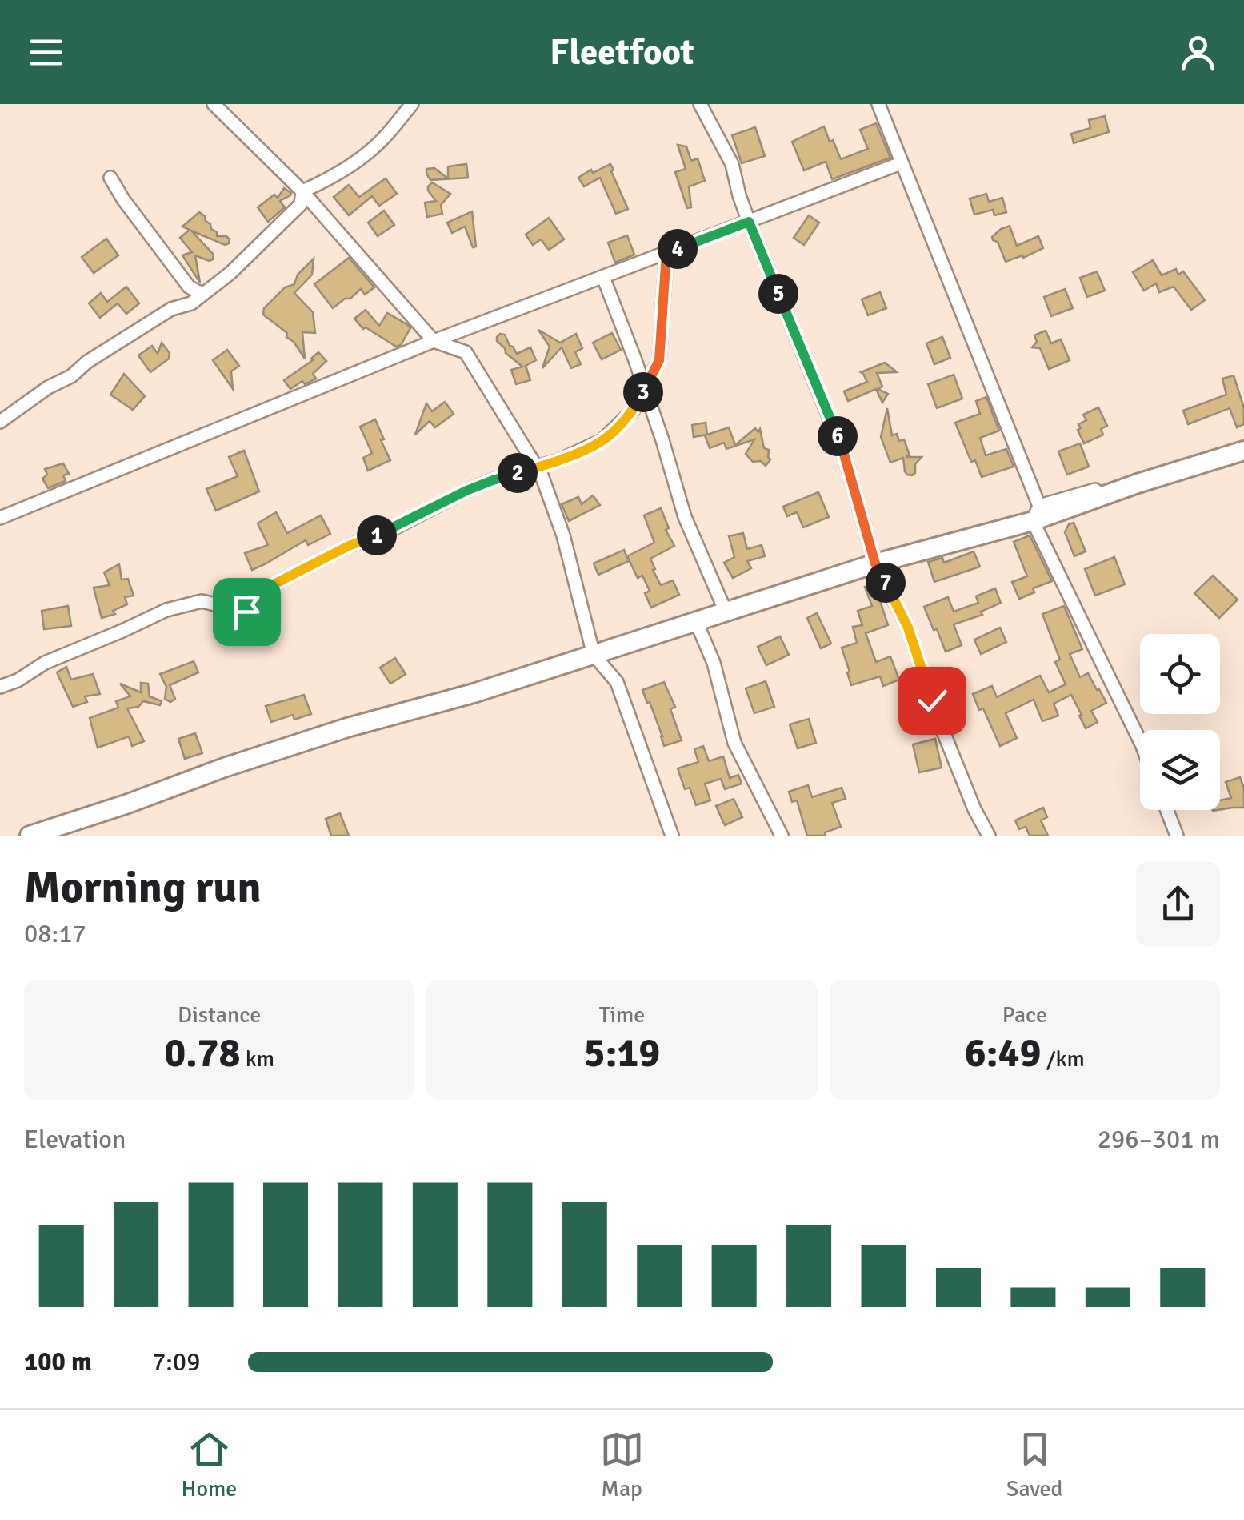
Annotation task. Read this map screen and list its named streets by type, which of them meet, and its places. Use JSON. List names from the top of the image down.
{
  "page": {
    "header": "Fleetfoot",
    "pins": [
      "4",
      "5",
      "3",
      "6",
      "2",
      "1",
      "7"
    ],
    "heading": ["Morning run", "08:17"],
    "stats": [
      ["Distance", "0.78 km"],
      ["Time", "5:19"],
      ["Pace", "6:49 /km"]
    ],
    "chart": ["Elevation", "296–301 m"],
    "list": [
      {
        "name": "100 m",
        "note": "7:09"
      }
    ],
    "tabs": ["Home", "Map", "Saved"]
  }
}
